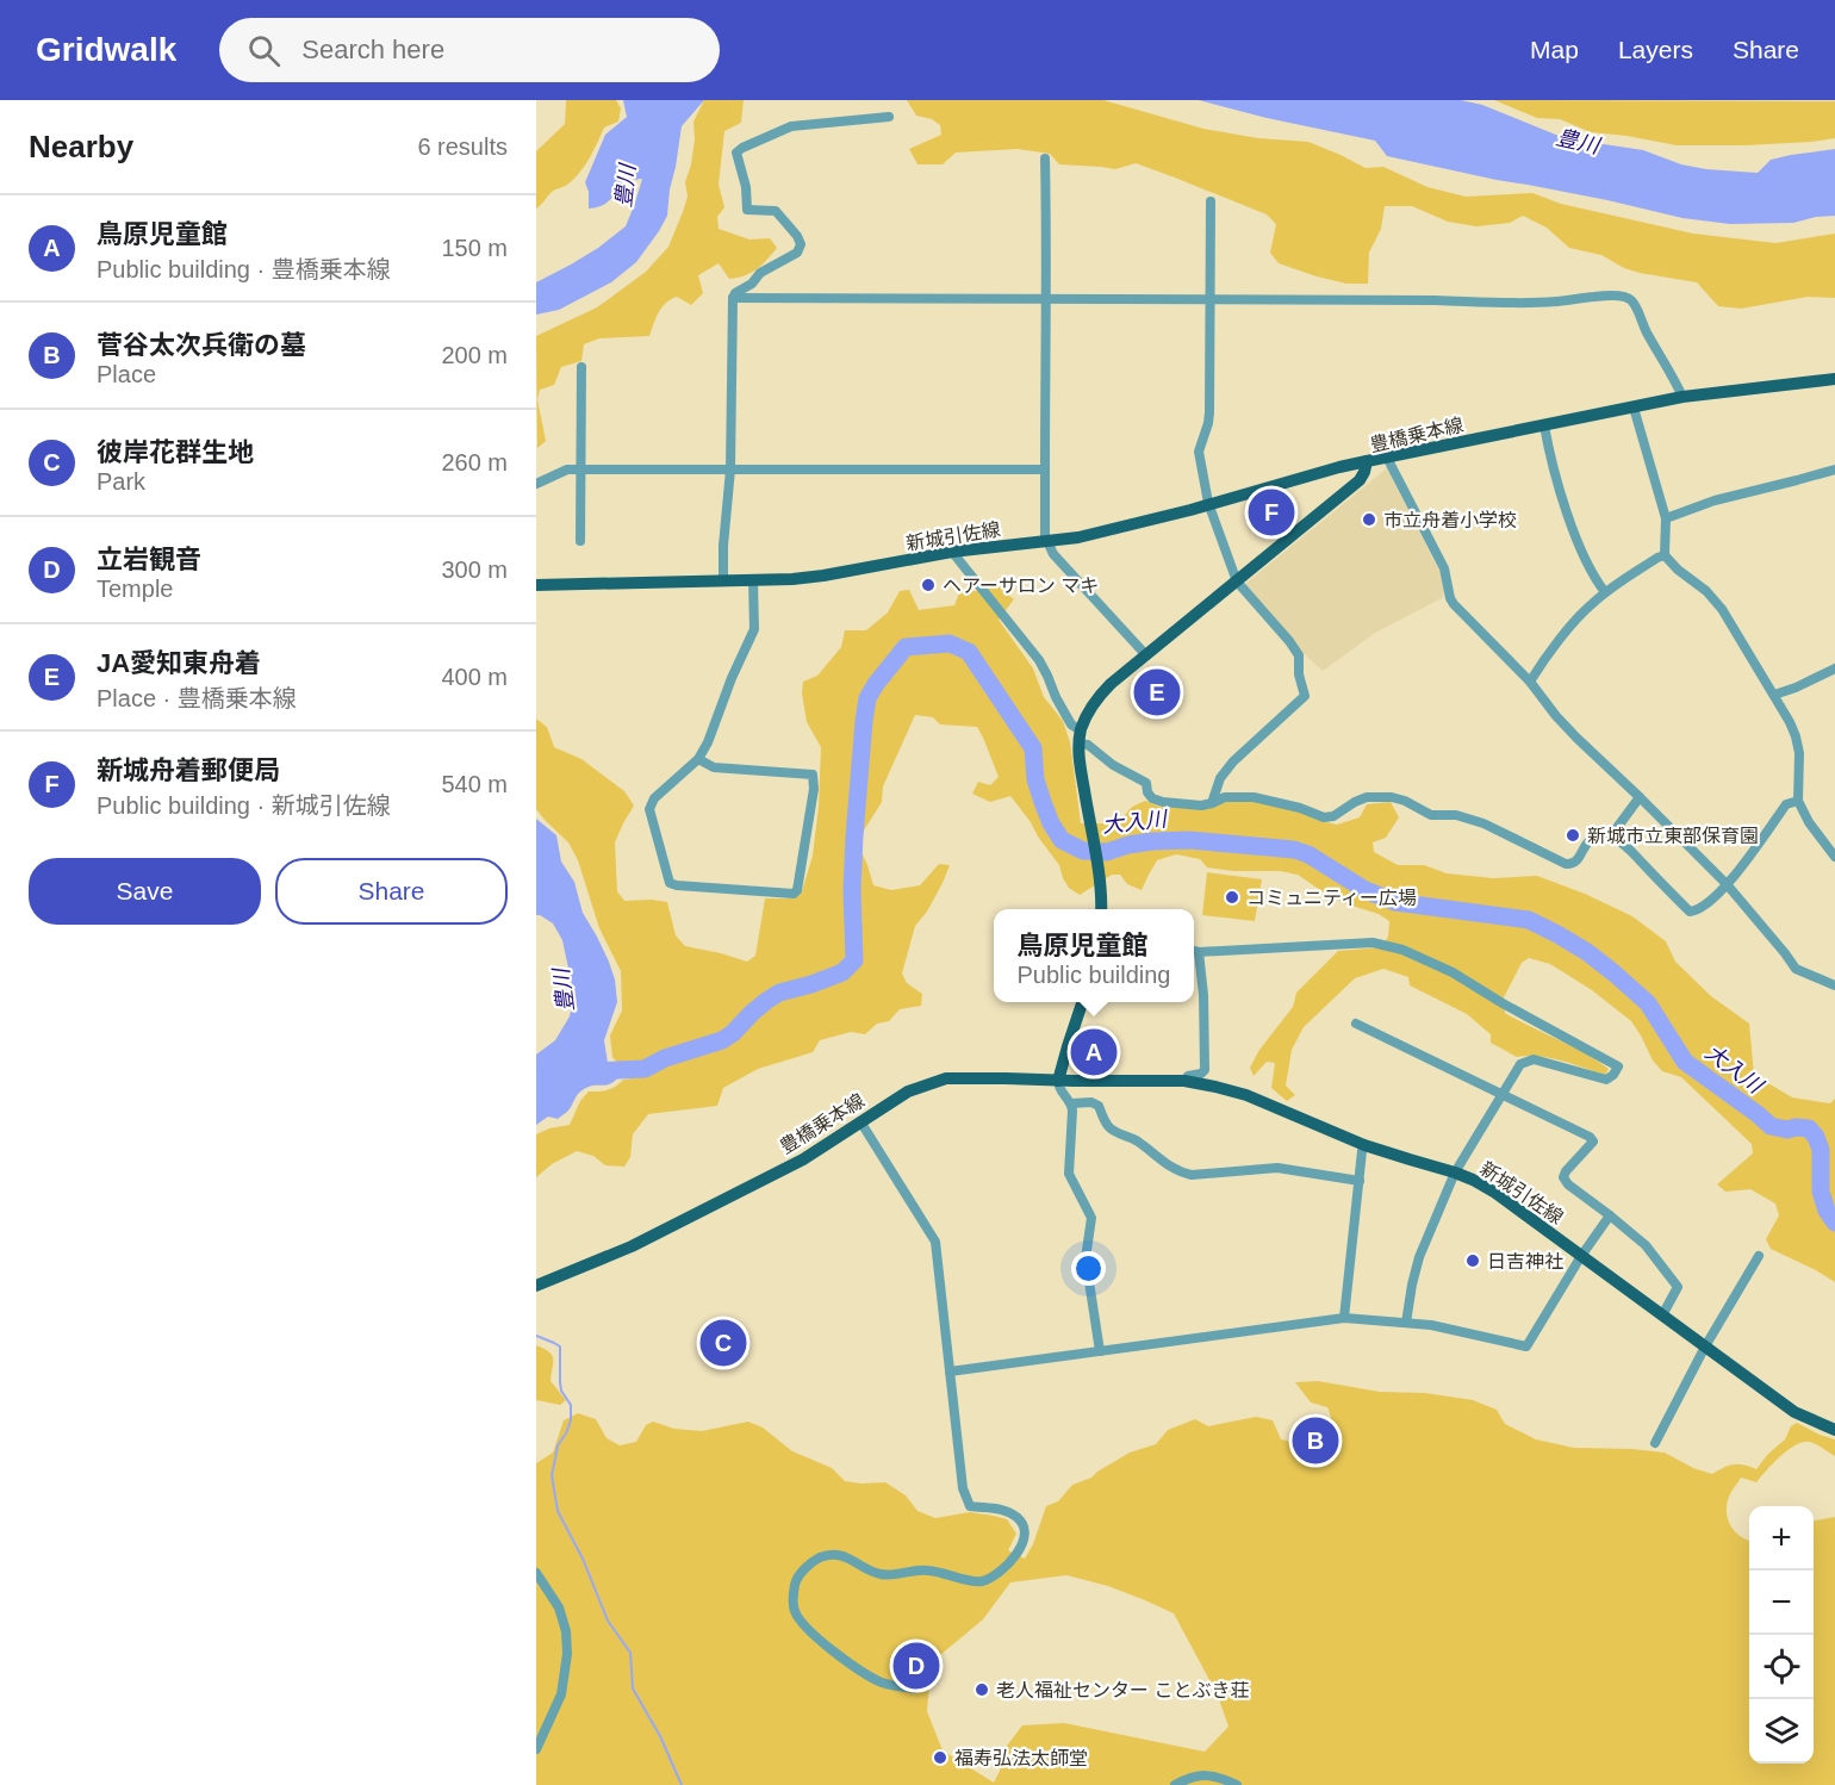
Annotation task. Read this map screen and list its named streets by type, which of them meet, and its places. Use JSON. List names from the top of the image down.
{
  "streets": {
    "main road": ["豊橋乗本線", "新城引佐線"]
  },
  "crossings": [
    ["豊橋乗本線", "新城引佐線"]
  ],
  "water": ["豊川", "大入川"],
  "places": [
    "市立舟着小学校",
    "ヘアーサロン マキ",
    "新城市立東部保育園",
    "コミュニティー広場",
    "日吉神社",
    "老人福祉センター ことぶき荘",
    "福寿弘法太師堂"
  ],
  "page": {
    "header": "Gridwalk",
    "search": "Search here",
    "nav": ["Map", "Layers", "Share"],
    "heading": ["Nearby", "6 results"],
    "list": [
      {
        "mark": "A",
        "name": "鳥原児童館",
        "note": "Public building · 豊橋乗本線",
        "value": "150 m"
      },
      {
        "mark": "B",
        "name": "菅谷太次兵衛の墓",
        "note": "Place",
        "value": "200 m"
      },
      {
        "mark": "C",
        "name": "彼岸花群生地",
        "note": "Park",
        "value": "260 m"
      },
      {
        "mark": "D",
        "name": "立岩観音",
        "note": "Temple",
        "value": "300 m"
      },
      {
        "mark": "E",
        "name": "JA愛知東舟着",
        "note": "Place · 豊橋乗本線",
        "value": "400 m"
      },
      {
        "mark": "F",
        "name": "新城舟着郵便局",
        "note": "Public building · 新城引佐線",
        "value": "540 m"
      }
    ],
    "pins": [
      "F",
      "E",
      "A",
      "C",
      "B",
      "D"
    ],
    "buttons": ["Save", "Share"],
    "popup": ["鳥原児童館", "Public building"],
    "map_buttons": ["+", "−"]
  }
}
